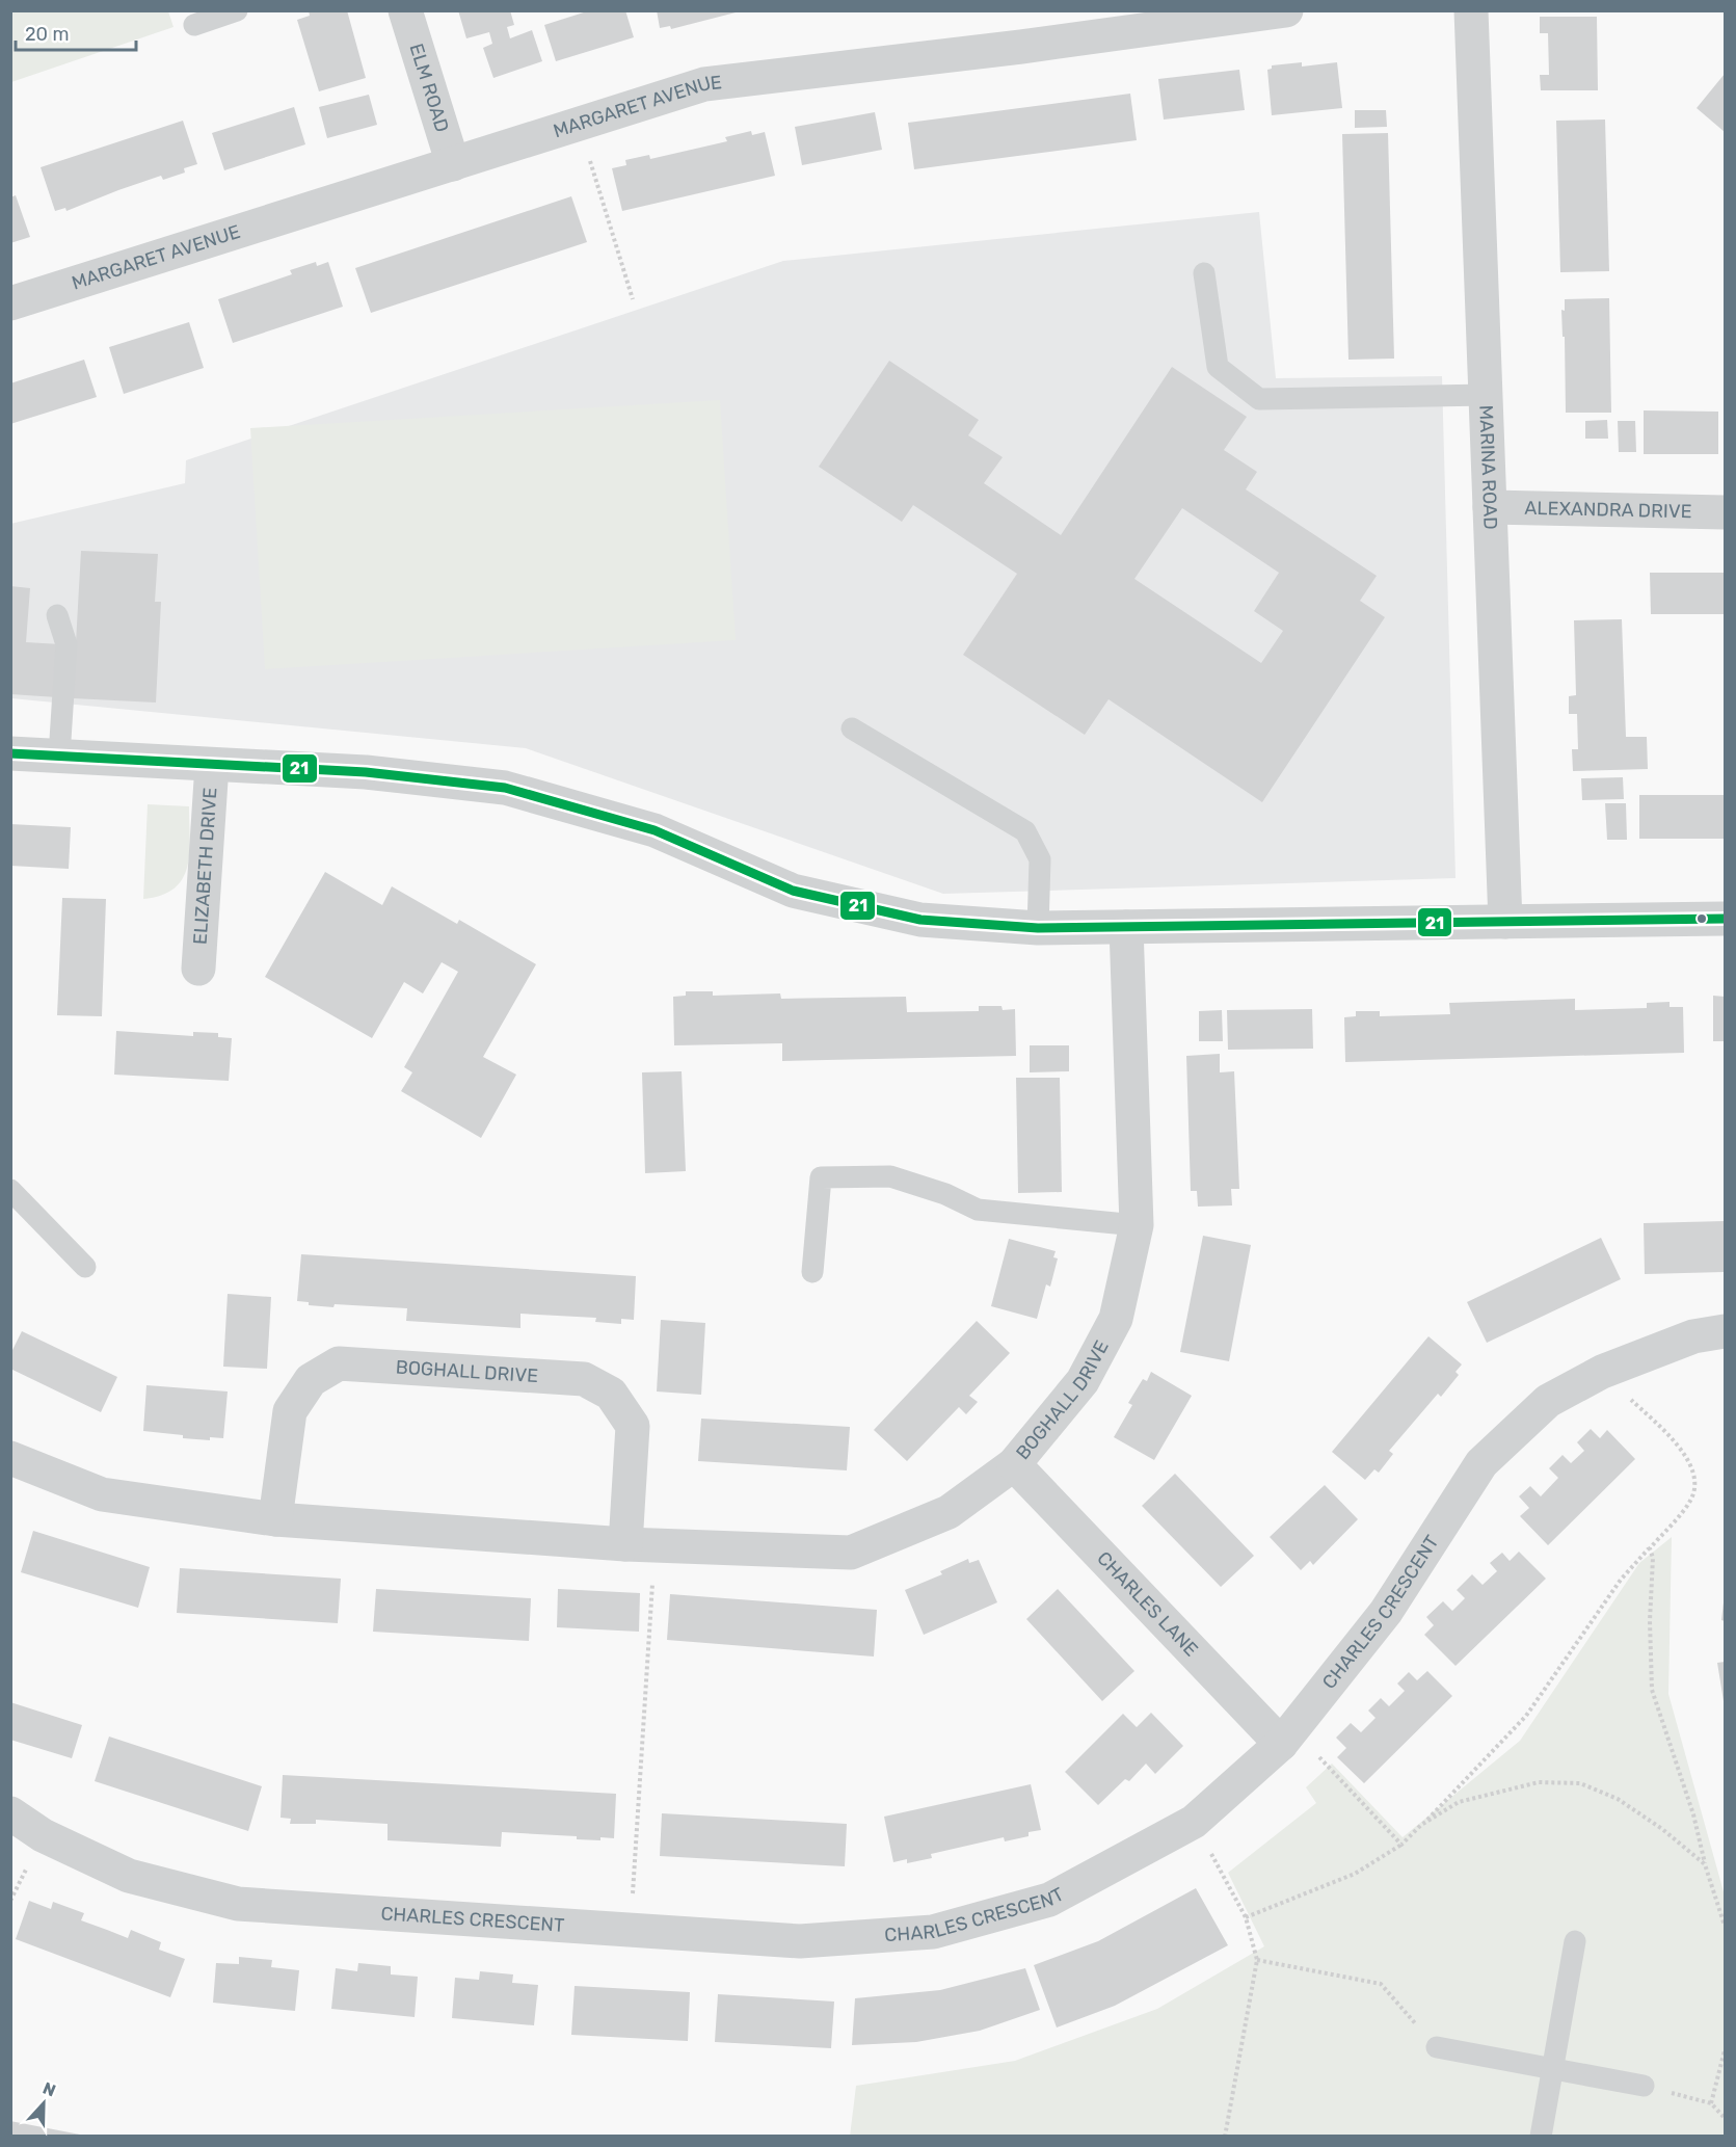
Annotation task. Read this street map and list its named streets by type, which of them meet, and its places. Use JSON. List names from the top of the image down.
{
  "streets": {
    "street": [
      "ELM ROAD",
      "MARGARET AVENUE",
      "MARINA ROAD",
      "ALEXANDRA DRIVE",
      "ELIZABETH DRIVE",
      "BOGHALL DRIVE",
      "CHARLES LANE",
      "CHARLES CRESCENT"
    ]
  },
  "crossings": [
    ["ELM ROAD", "MARGARET AVENUE"],
    ["MARINA ROAD", "ALEXANDRA DRIVE"],
    ["MARINA ROAD", "ELIZABETH DRIVE"],
    ["ELIZABETH DRIVE", "BOGHALL DRIVE"],
    ["BOGHALL DRIVE", "CHARLES LANE"],
    ["CHARLES LANE", "CHARLES CRESCENT"]
  ],
  "lines": ["transit line 21"],
  "scale_bar": "20 m",
  "north": "top"
}
